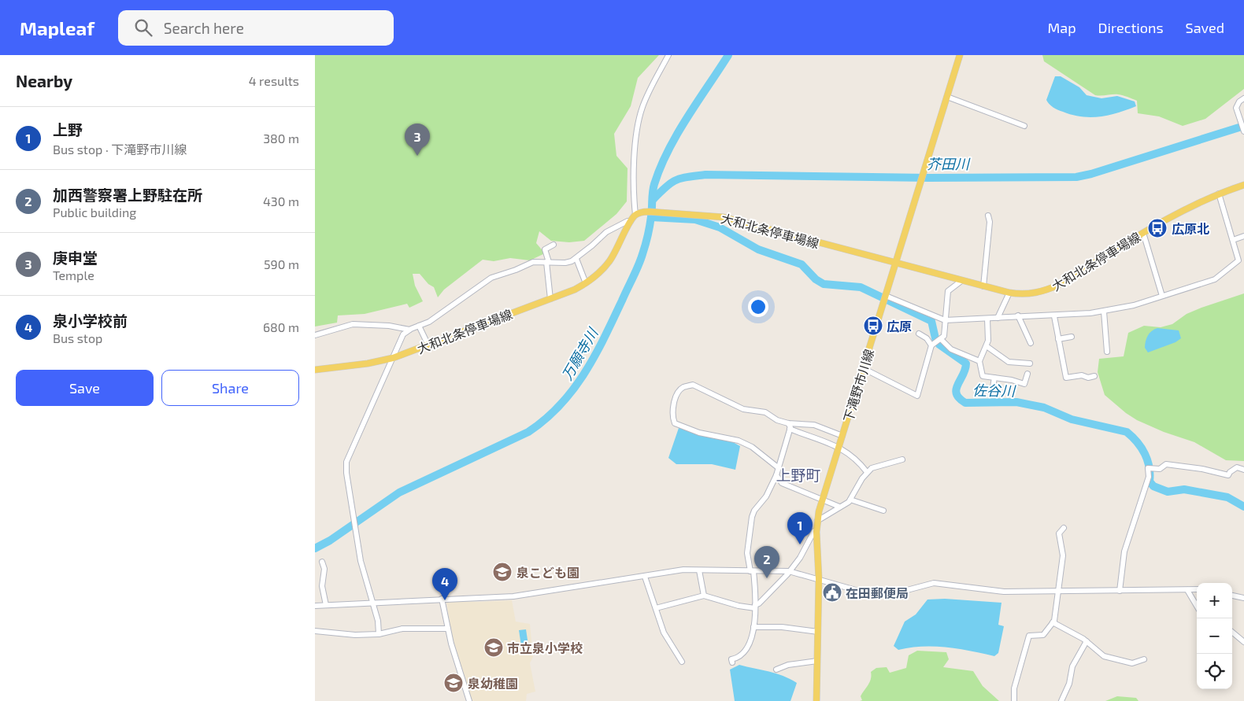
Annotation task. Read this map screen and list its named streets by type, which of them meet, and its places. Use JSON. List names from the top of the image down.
{
  "streets": {
    "main road": ["大和北条停車場線", "下滝野市川線"]
  },
  "crossings": [
    ["大和北条停車場線", "下滝野市川線"]
  ],
  "districts": ["上野町"],
  "water": ["芥田川", "万願寺川", "佐谷川"],
  "places": {
    "bus stop": ["広原北", "広原"],
    "school or university": ["泉こども園", "市立泉小学校", "泉幼稚園"],
    "public building": ["在田郵便局"]
  },
  "page": {
    "header": "Mapleaf",
    "search": "Search here",
    "nav": ["Map", "Directions", "Saved"],
    "heading": ["Nearby", "4 results"],
    "list": [
      {
        "mark": "1",
        "name": "上野",
        "note": "Bus stop · 下滝野市川線",
        "value": "380 m"
      },
      {
        "mark": "2",
        "name": "加西警察署上野駐在所",
        "note": "Public building",
        "value": "430 m"
      },
      {
        "mark": "3",
        "name": "庚申堂",
        "note": "Temple",
        "value": "590 m"
      },
      {
        "mark": "4",
        "name": "泉小学校前",
        "note": "Bus stop",
        "value": "680 m"
      }
    ],
    "pins": [
      "3",
      "1",
      "2",
      "4"
    ],
    "buttons": ["Save", "Share"],
    "map_buttons": ["+", "−"]
  }
}
